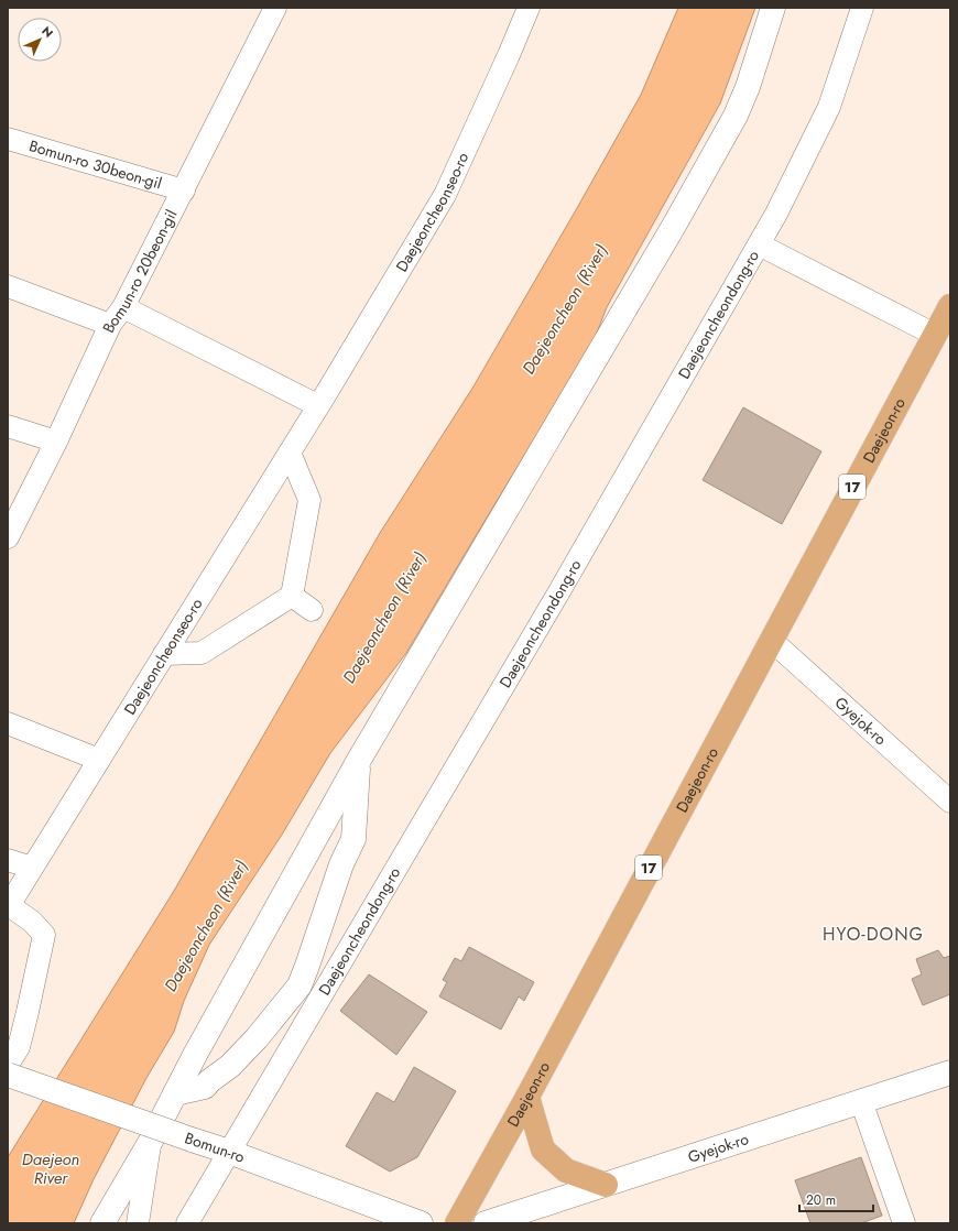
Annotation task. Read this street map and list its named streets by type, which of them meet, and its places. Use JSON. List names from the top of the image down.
{
  "streets": {
    "main road": [
      "Daejeon-ro",
      "17",
      "Gyejok-ro",
      "Bomun-ro"
    ],
    "street": [
      "Bomun-ro 30beon-gil",
      "Daejeoncheonseo-ro",
      "Bomun-ro 20beon-gil",
      "Daejeoncheondong-ro"
    ]
  },
  "crossings": [
    ["Bomun-ro 30beon-gil", "Bomun-ro 20beon-gil"],
    ["Daejeoncheondong-ro", "Bomun-ro"],
    ["Daejeon-ro", "Gyejok-ro"]
  ],
  "districts": ["HYO-DONG"],
  "water": ["Daejeoncheon (River)", "Daejeon River"],
  "scale_bar": "20 m",
  "north": "top right"
}
